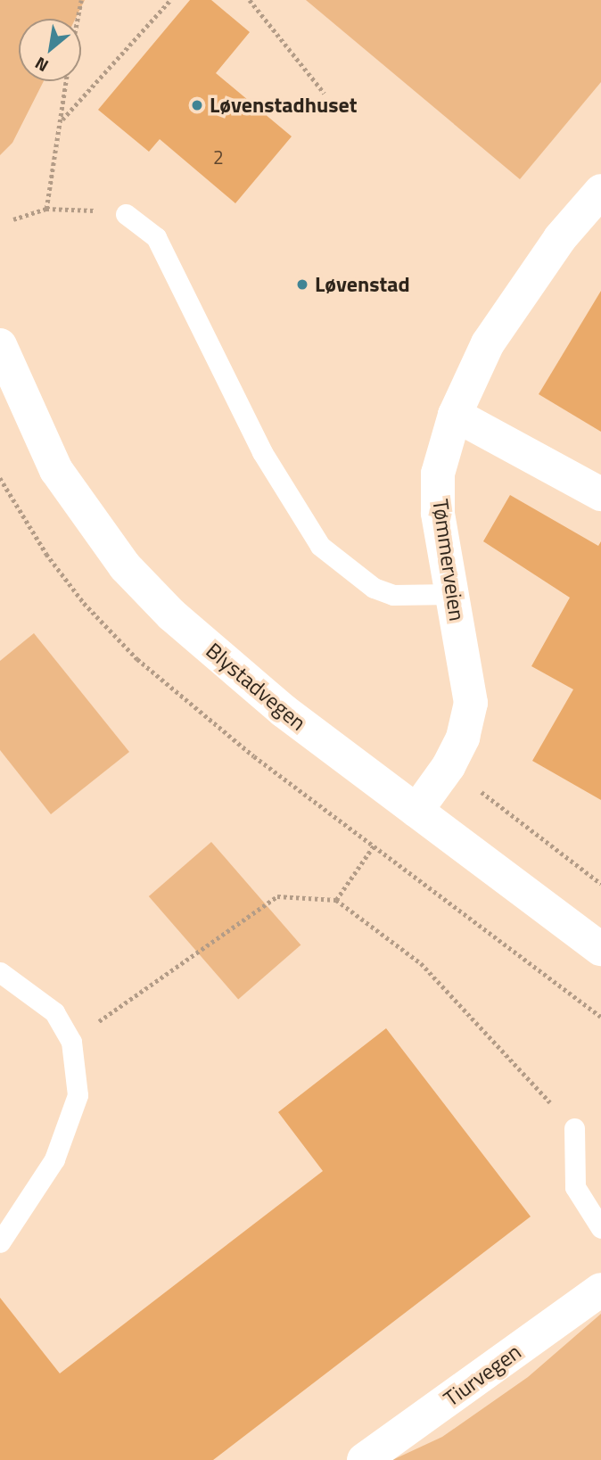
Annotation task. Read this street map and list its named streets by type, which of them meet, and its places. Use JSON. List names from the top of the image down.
{
  "streets": {
    "street": ["Tømmerveien", "Blystadvegen", "Tiurvegen"]
  },
  "crossings": [
    ["Tømmerveien", "Blystadvegen"]
  ],
  "places": ["Løvenstadhuset", "Løvenstad"],
  "house_numbers": ["2"],
  "north": "bottom left"
}
